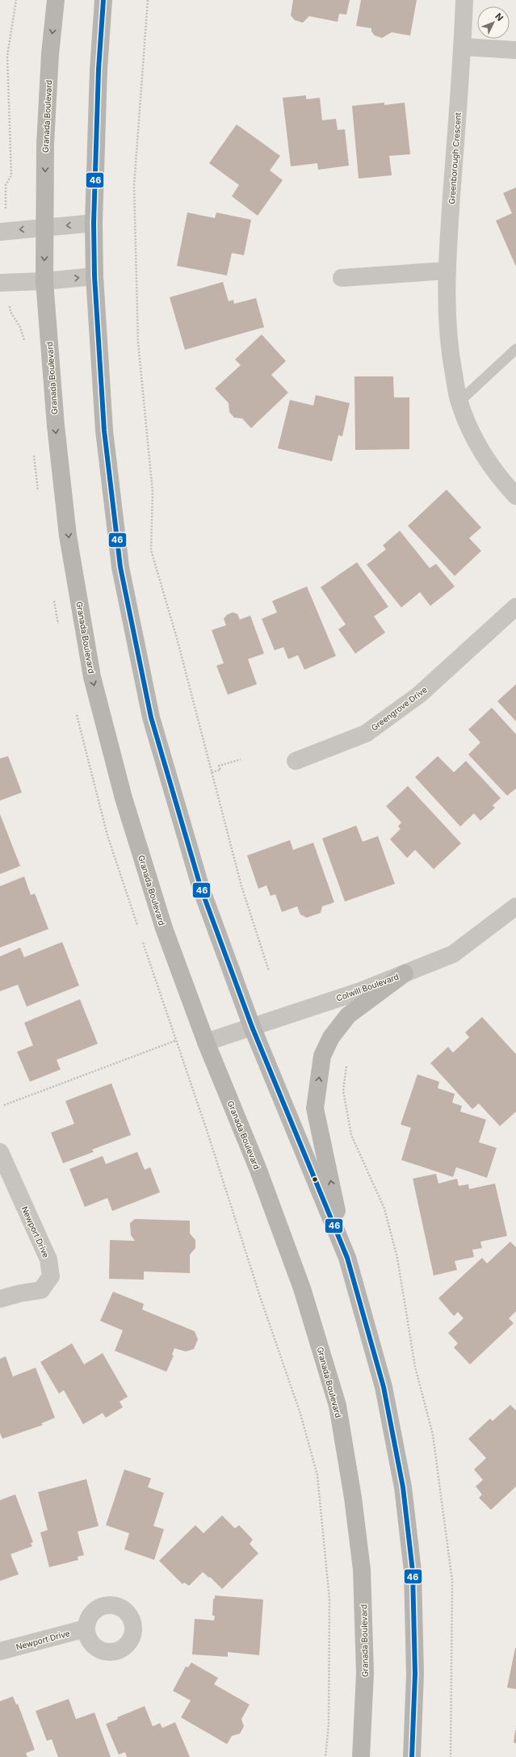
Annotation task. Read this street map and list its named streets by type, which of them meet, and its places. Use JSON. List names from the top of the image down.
{
  "streets": {
    "main road": ["Granada Boulevard"],
    "street": [
      "Greenborough Crescent",
      "Greengrove Drive",
      "Colwill Boulevard",
      "Newport Drive"
    ]
  },
  "crossings": [
    ["Granada Boulevard", "Colwill Boulevard"]
  ],
  "lines": ["transit line 46"],
  "north": "top right"
}
